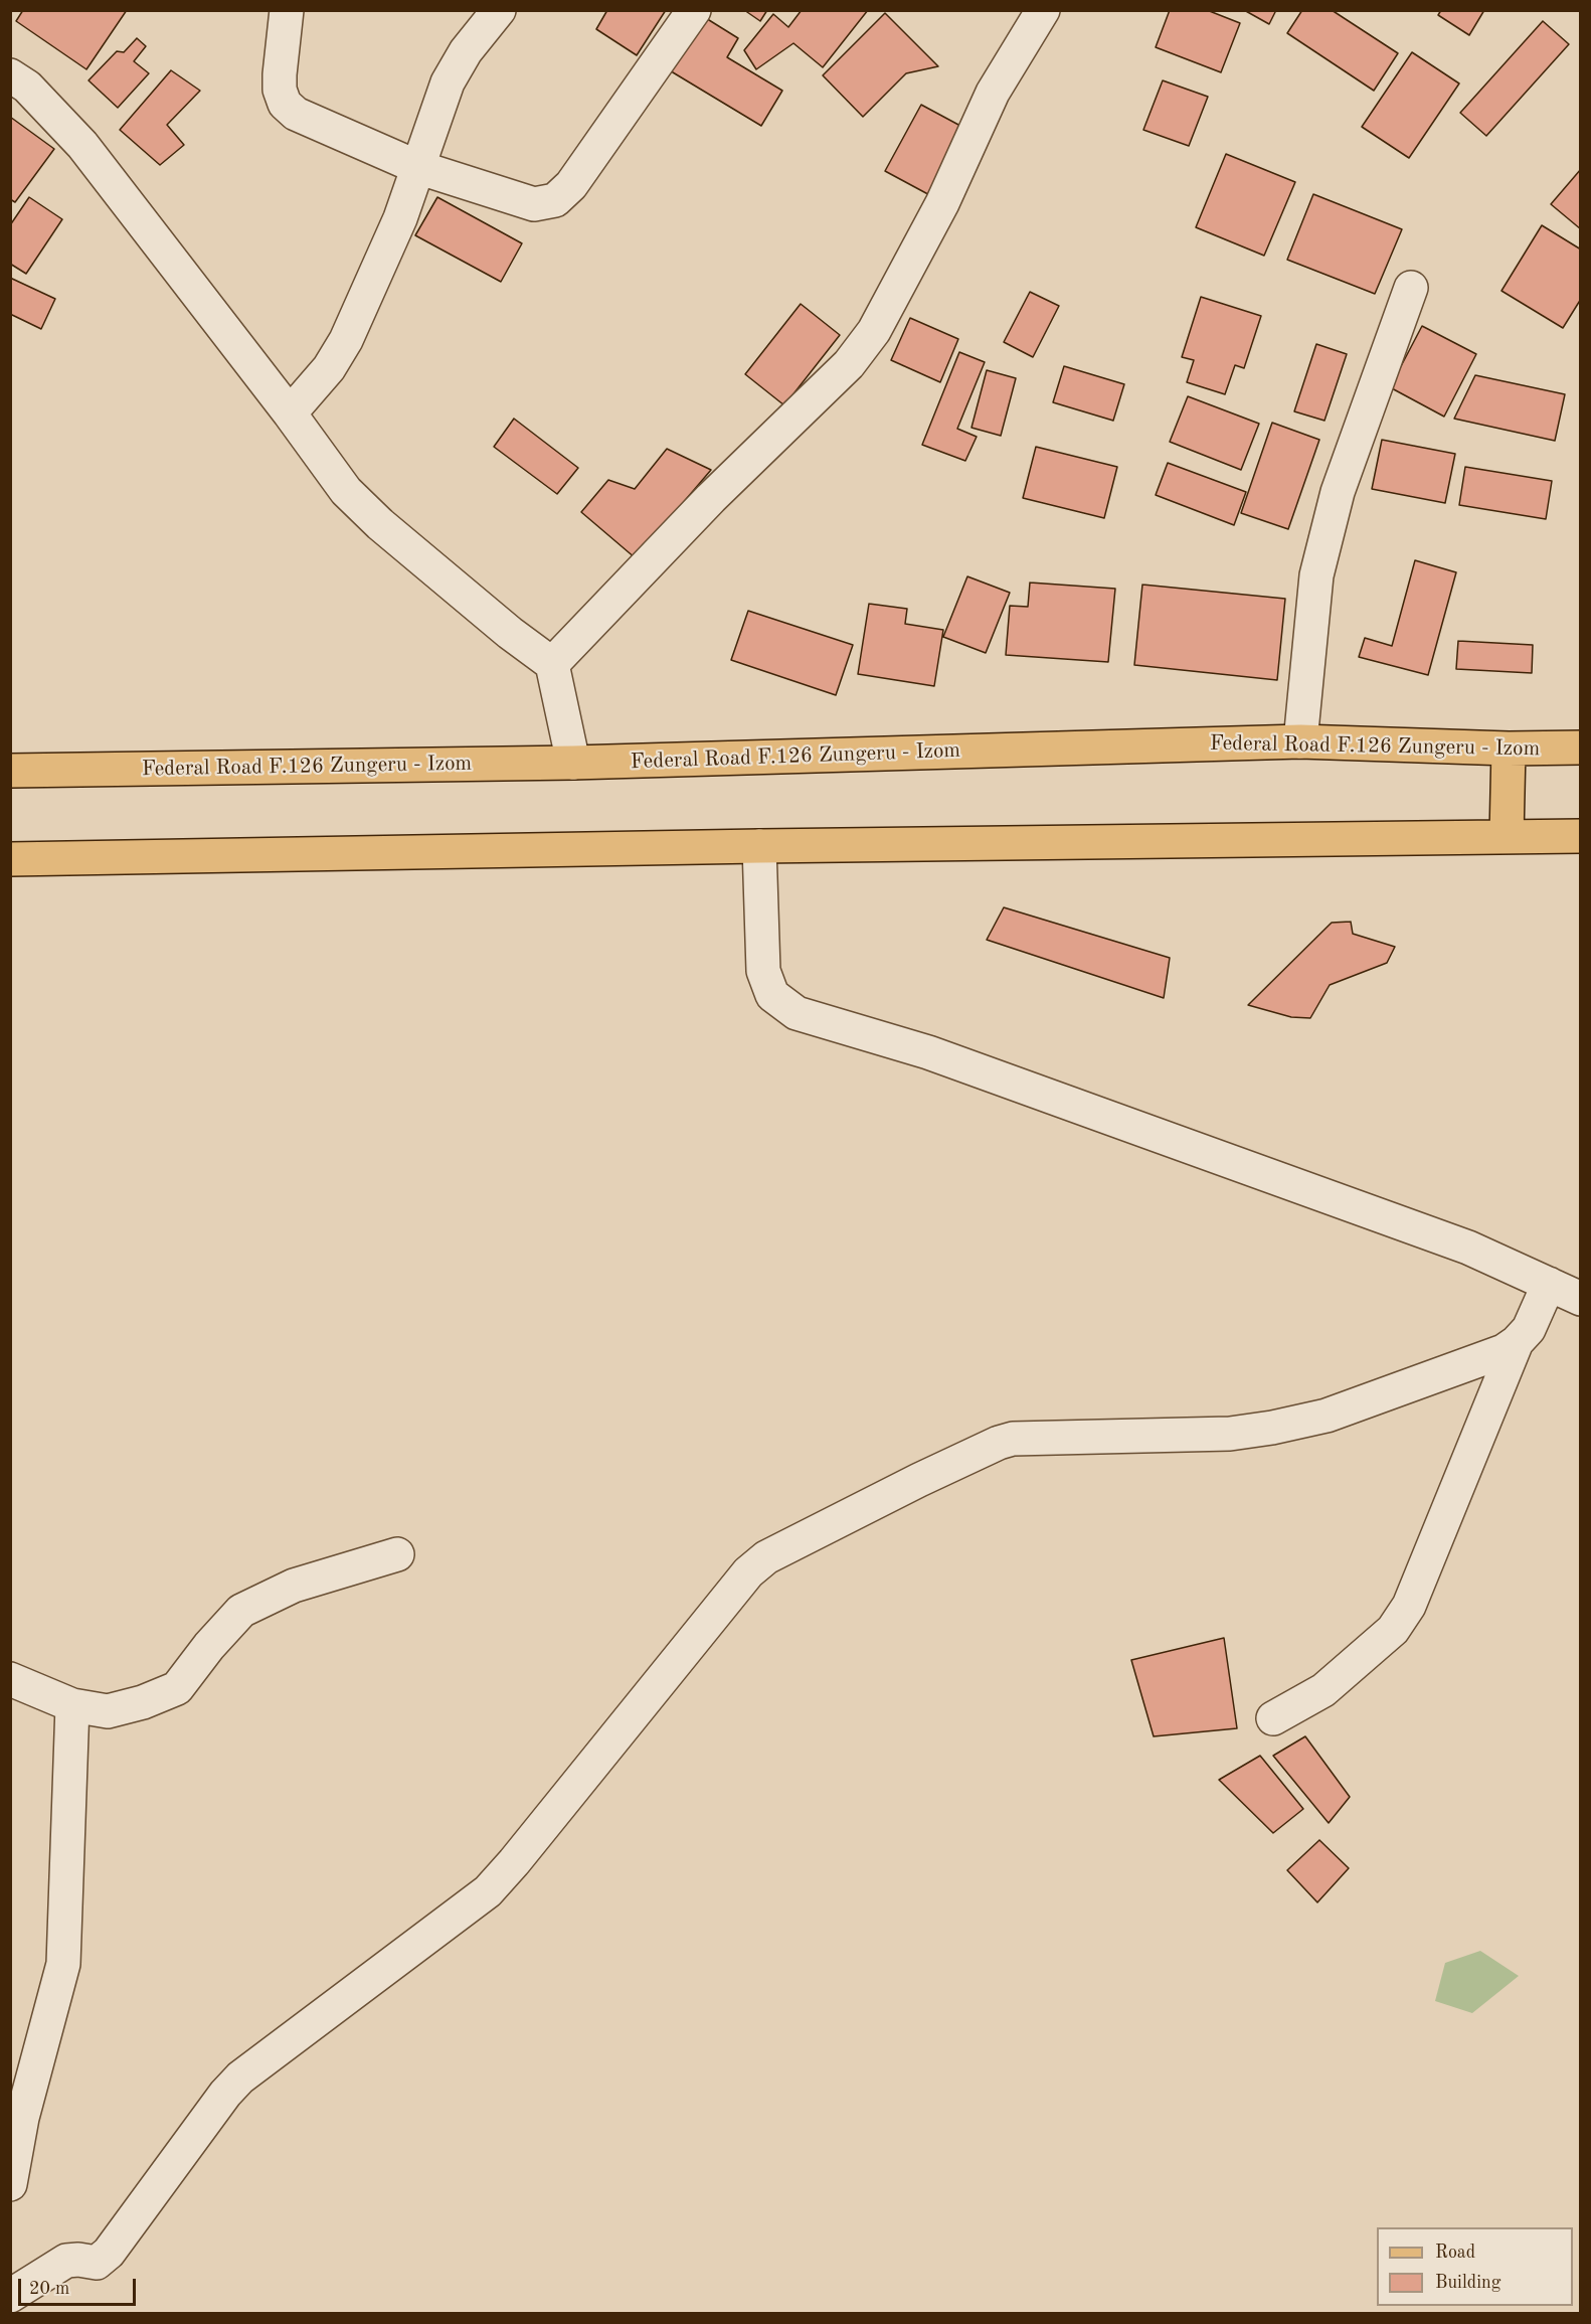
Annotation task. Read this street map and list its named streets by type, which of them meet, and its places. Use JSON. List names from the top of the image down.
{
  "streets": {
    "main road": ["Federal Road F.126 Zungeru - Izom"]
  },
  "legend": ["Road", "Building"],
  "scale_bar": "20 m"
}
